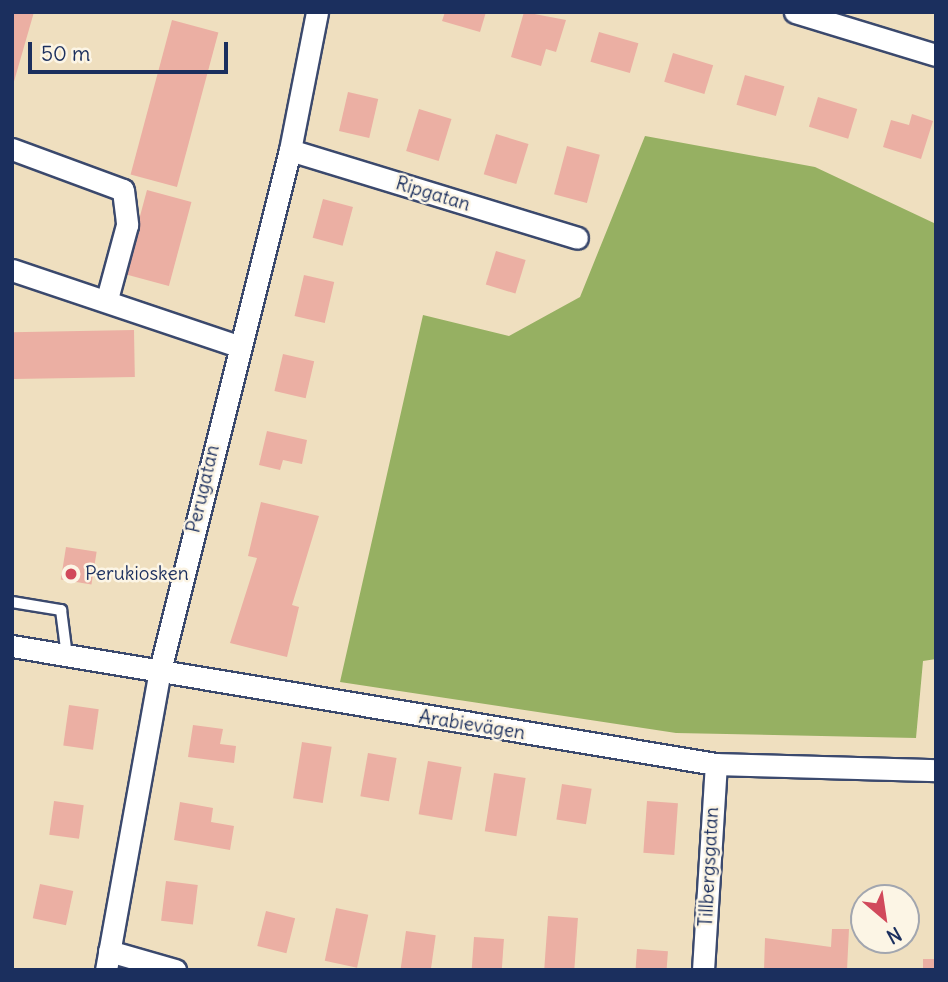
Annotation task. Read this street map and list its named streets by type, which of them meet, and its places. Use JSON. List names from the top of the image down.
{
  "streets": {
    "street": [
      "Ripgatan",
      "Perugatan",
      "Arabievägen",
      "Tillbergsgatan"
    ]
  },
  "crossings": [
    ["Ripgatan", "Perugatan"],
    ["Perugatan", "Arabievägen"],
    ["Arabievägen", "Tillbergsgatan"]
  ],
  "places": ["Perukiosken"],
  "scale_bar": "50 m",
  "north": "bottom right"
}
